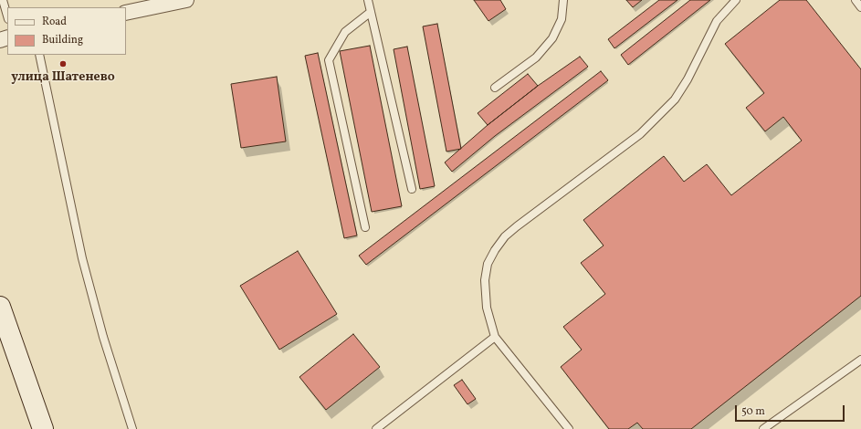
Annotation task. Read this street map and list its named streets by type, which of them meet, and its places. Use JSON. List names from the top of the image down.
{
  "places": ["улица Шатенево"],
  "legend": ["Road", "Building"],
  "scale_bar": "50 m"
}
